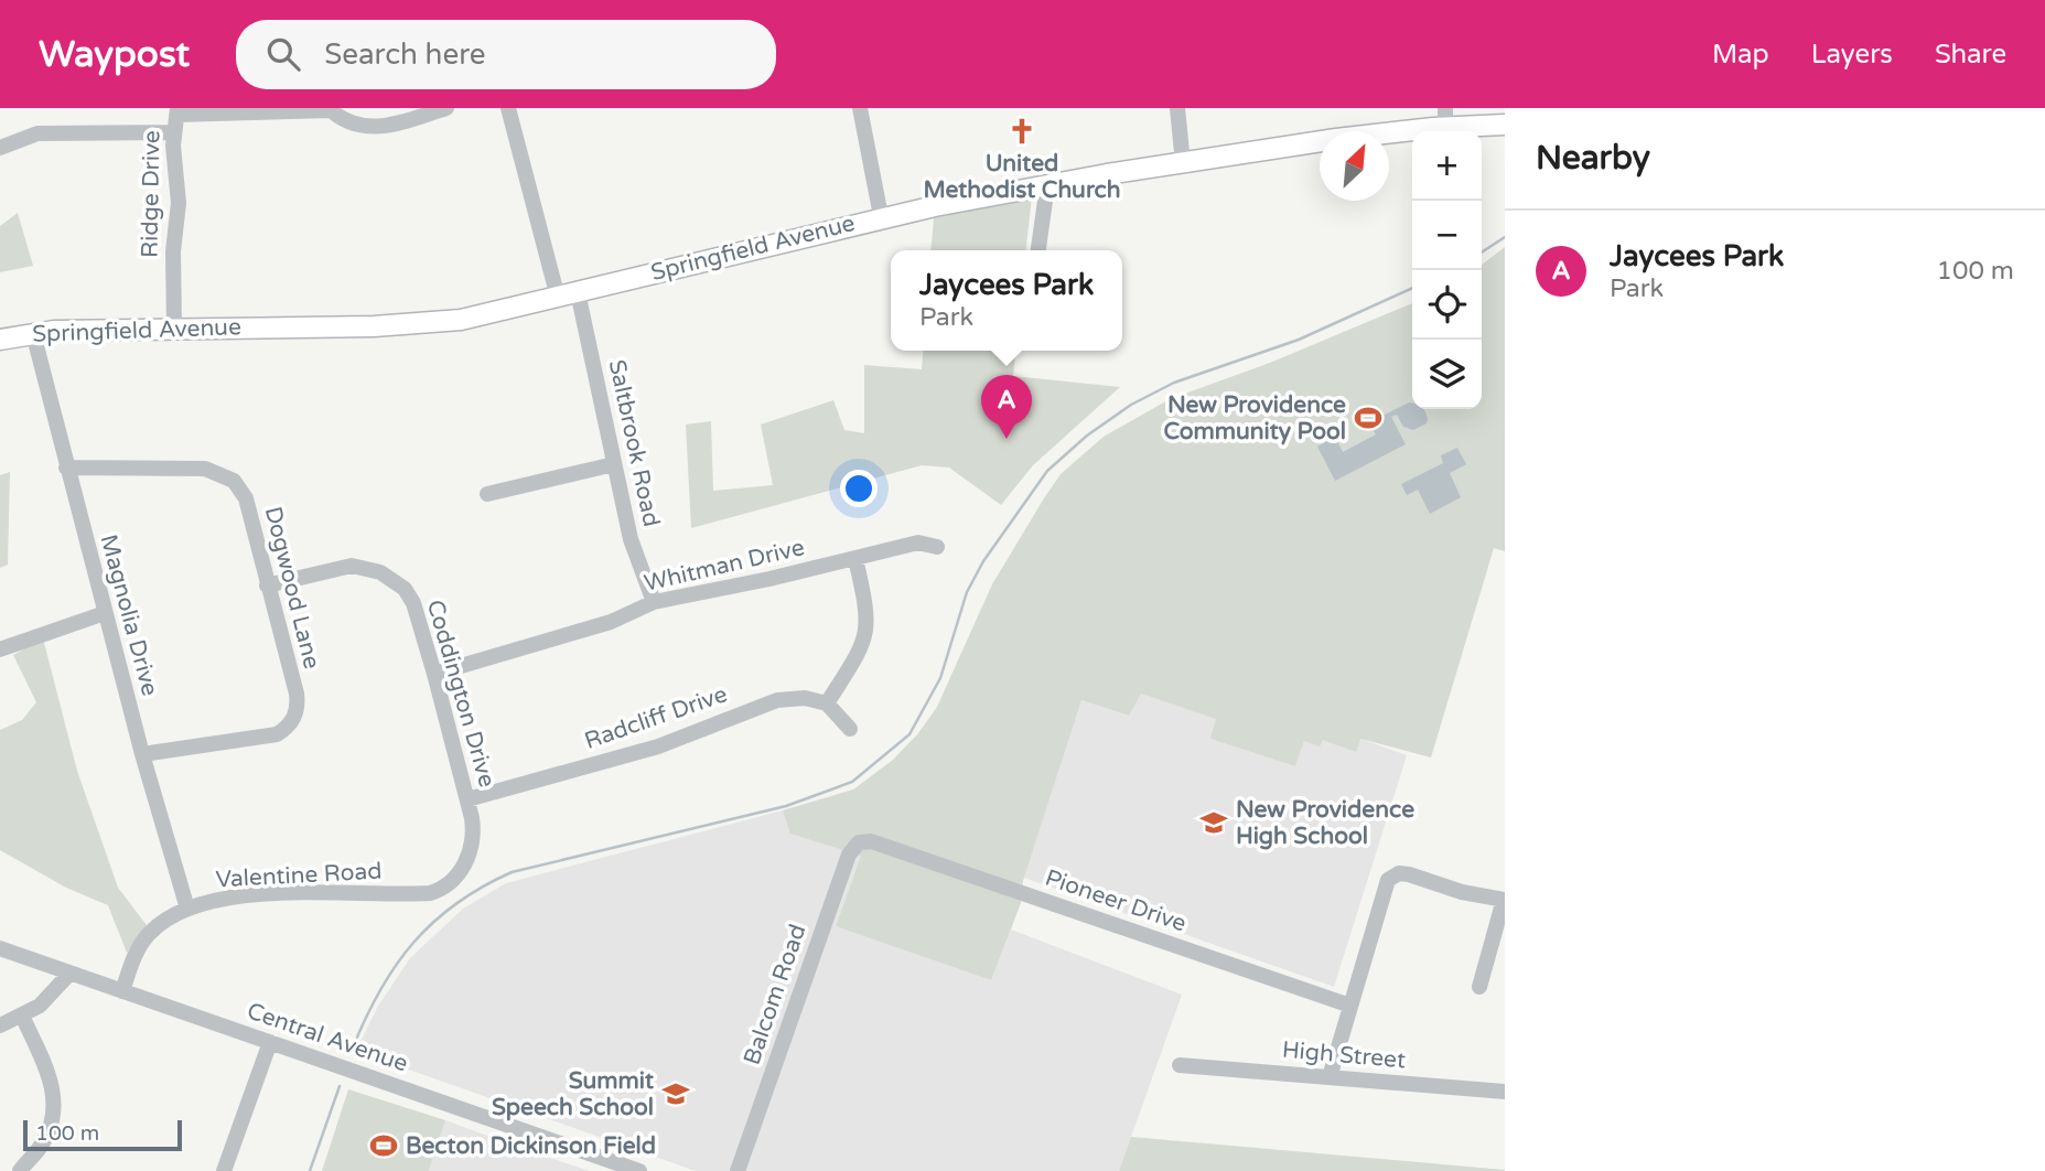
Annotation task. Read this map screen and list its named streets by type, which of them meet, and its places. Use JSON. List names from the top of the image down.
{
  "streets": {
    "main road": ["Springfield Avenue"],
    "street": [
      "Ridge Drive",
      "Saltbrook Road",
      "Whitman Drive",
      "Dogwood Lane",
      "Magnolia Drive",
      "Coddington Drive",
      "Radcliff Drive",
      "Valentine Road",
      "Pioneer Drive",
      "Balcom Road",
      "Central Avenue",
      "High Street"
    ]
  },
  "crossings": [
    ["Ridge Drive", "Springfield Avenue"],
    ["Springfield Avenue", "Saltbrook Road"],
    ["Springfield Avenue", "Magnolia Drive"],
    ["Saltbrook Road", "Whitman Drive"],
    ["Whitman Drive", "Coddington Drive"],
    ["Dogwood Lane", "Magnolia Drive"],
    ["Dogwood Lane", "Coddington Drive"],
    ["Magnolia Drive", "Valentine Road"],
    ["Coddington Drive", "Radcliff Drive"],
    ["Coddington Drive", "Valentine Road"],
    ["Valentine Road", "Central Avenue"],
    ["Pioneer Drive", "Balcom Road"]
  ],
  "places": {
    "church": ["United Methodist Church"],
    "sports": ["New Providence Community Pool", "Becton Dickinson Field"],
    "school or university": ["New Providence High School", "Summit Speech School"]
  },
  "scale_bar": "100 m",
  "north": "top right",
  "page": {
    "header": "Waypost",
    "search": "Search here",
    "nav": ["Map", "Layers", "Share"],
    "heading": "Nearby",
    "map_buttons": ["+", "−"],
    "list": [
      {
        "mark": "A",
        "name": "Jaycees Park",
        "note": "Park",
        "value": "100 m"
      }
    ],
    "popup": ["Jaycees Park", "Park"],
    "pins": "A",
    "scale": "100 m"
  }
}
